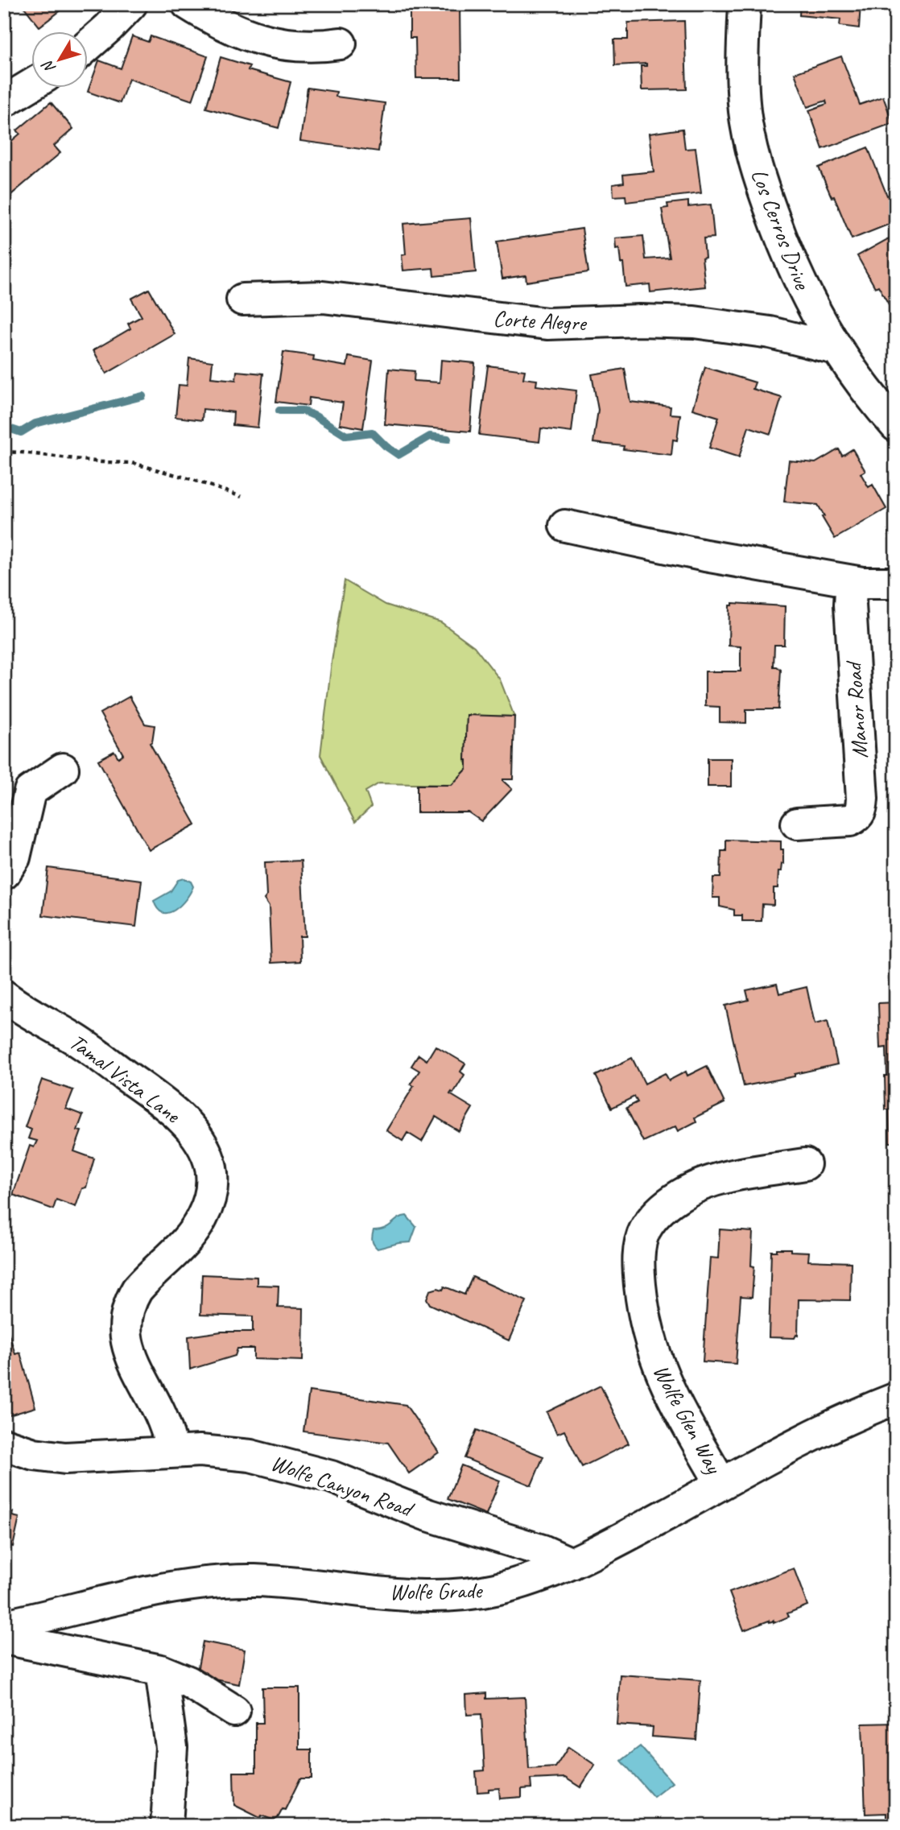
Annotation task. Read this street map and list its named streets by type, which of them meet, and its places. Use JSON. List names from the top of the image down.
{
  "streets": {
    "street": [
      "Los Cerros Drive",
      "Corte Alegre",
      "Manor Road",
      "Tamal Vista Lane",
      "Wolfe Glen Way",
      "Wolfe Canyon Road",
      "Wolfe Grade"
    ]
  },
  "crossings": [
    ["Los Cerros Drive", "Corte Alegre"],
    ["Tamal Vista Lane", "Wolfe Canyon Road"],
    ["Wolfe Glen Way", "Wolfe Grade"],
    ["Wolfe Canyon Road", "Wolfe Grade"]
  ],
  "north": "bottom left"
}
